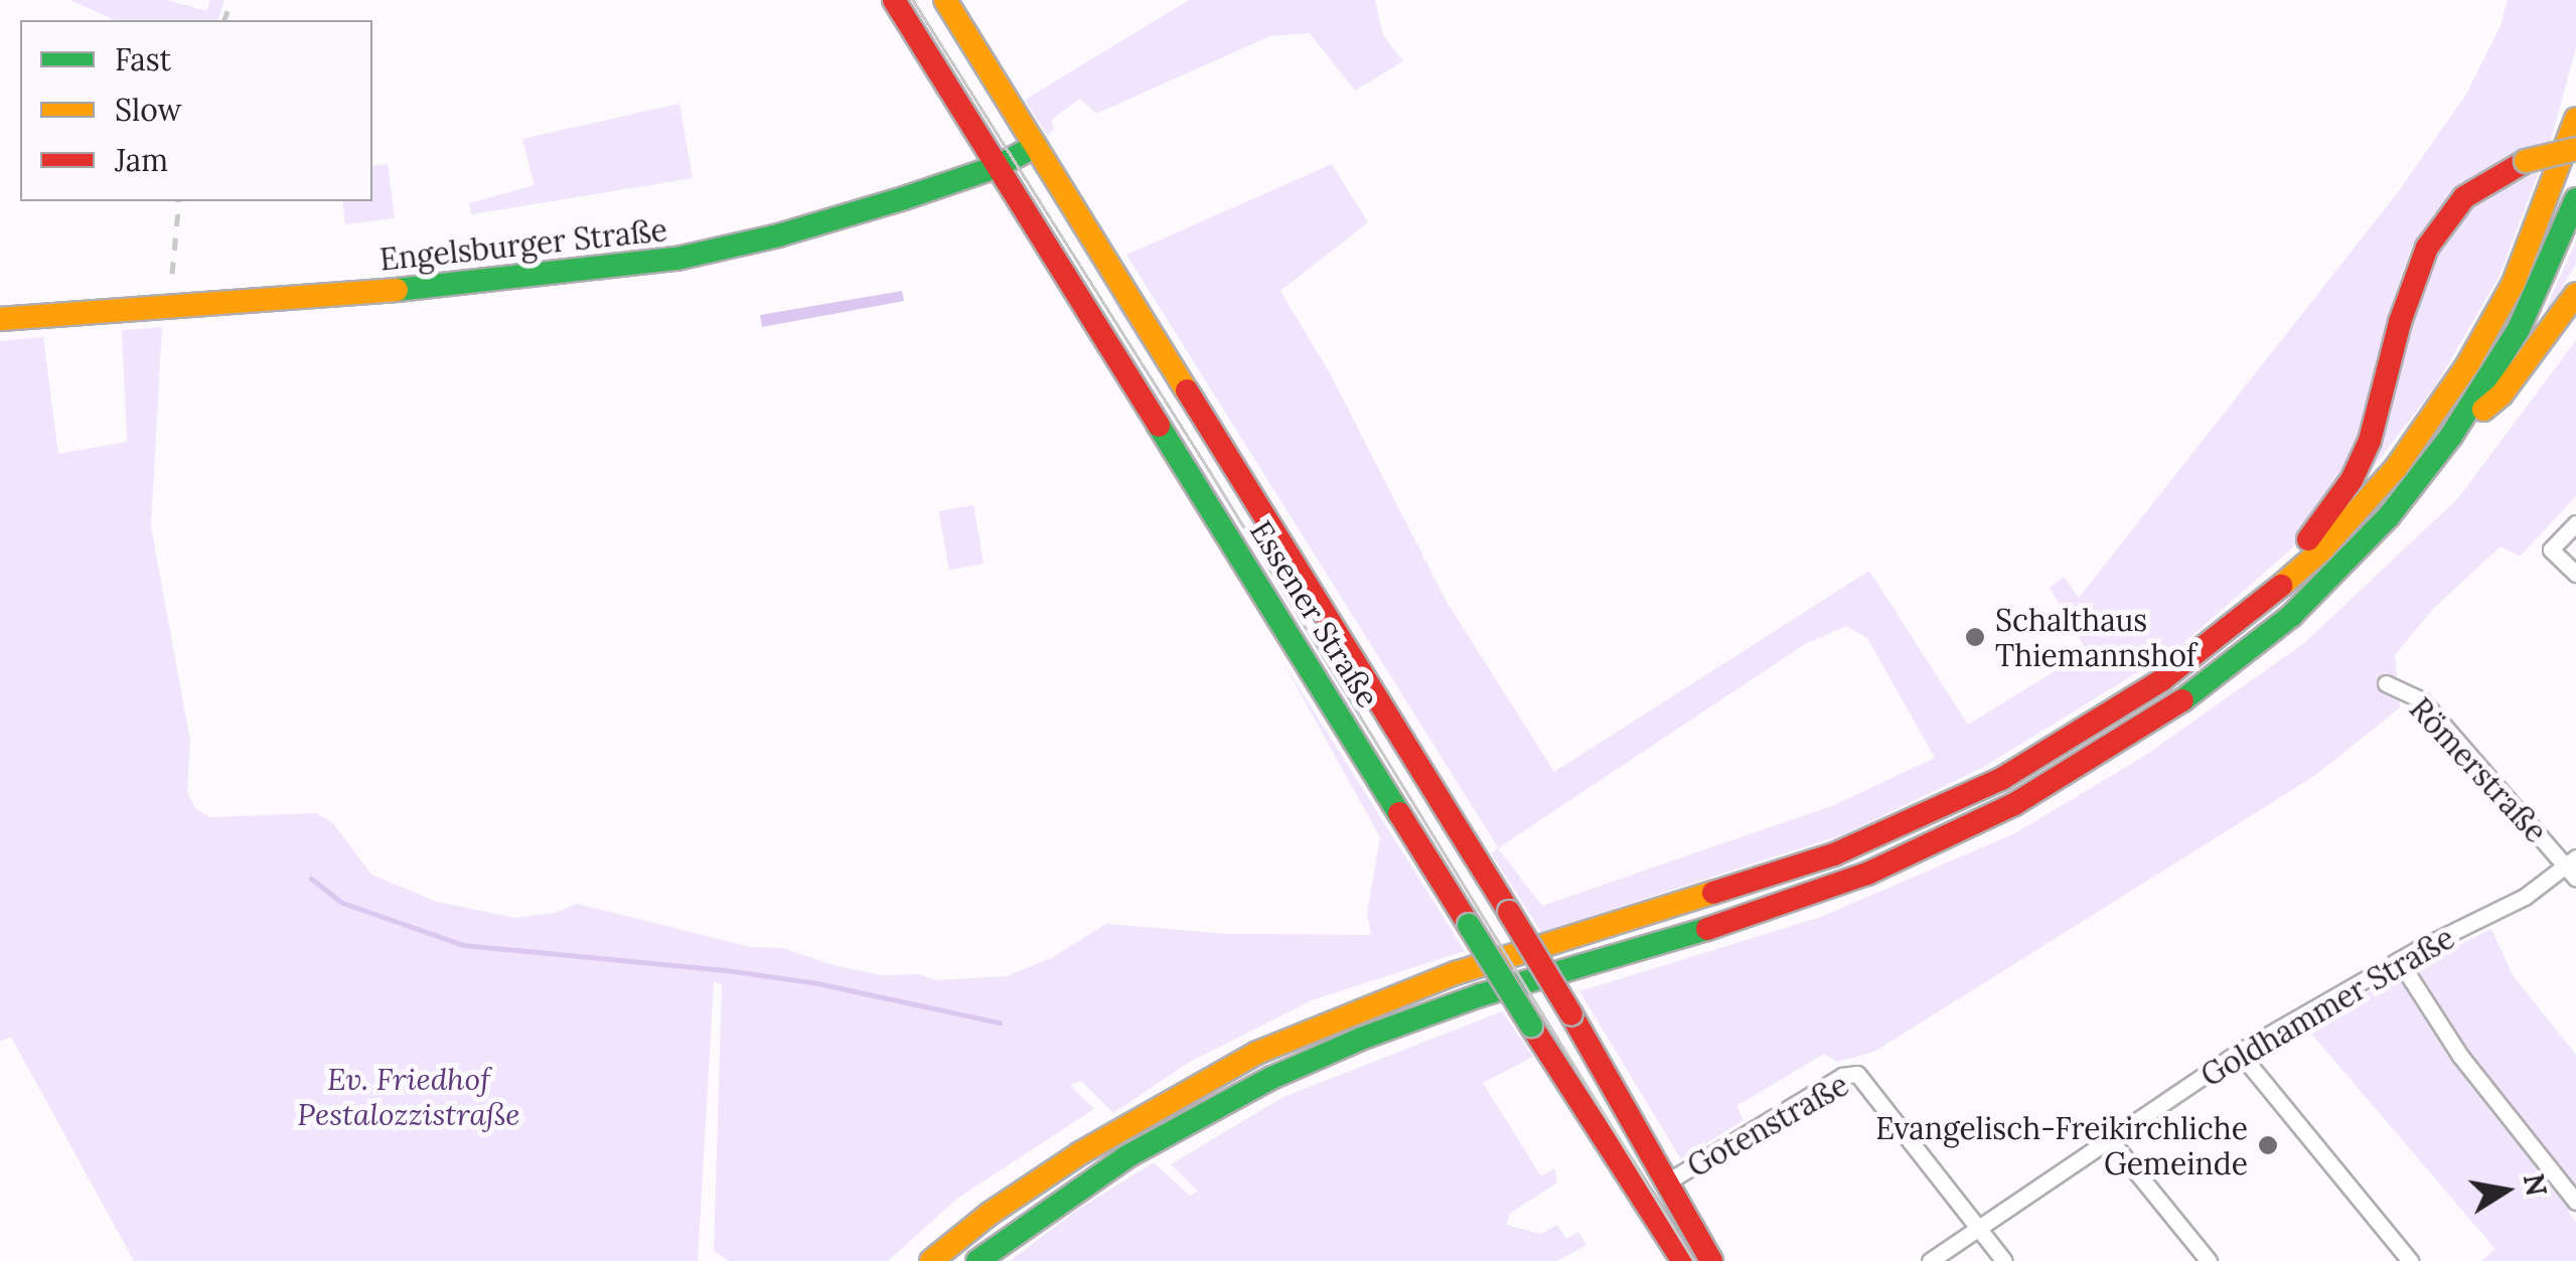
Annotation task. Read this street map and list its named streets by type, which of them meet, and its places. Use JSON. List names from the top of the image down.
{
  "streets": {
    "main road": ["Engelsburger Straße", "Essener Straße"],
    "street": ["Römerstraße", "Goldhammer Straße", "Gotenstraße"]
  },
  "crossings": [
    ["Engelsburger Straße", "Essener Straße"],
    ["Essener Straße", "Gotenstraße"],
    ["Römerstraße", "Goldhammer Straße"],
    ["Goldhammer Straße", "Gotenstraße"]
  ],
  "parks": ["Ev. Friedhof Pestalozzistraße"],
  "places": ["Schalthaus Thiemannshof", "Evangelisch-Freikirchliche Gemeinde"],
  "legend": ["Fast", "Slow", "Jam"],
  "north": "right"
}
